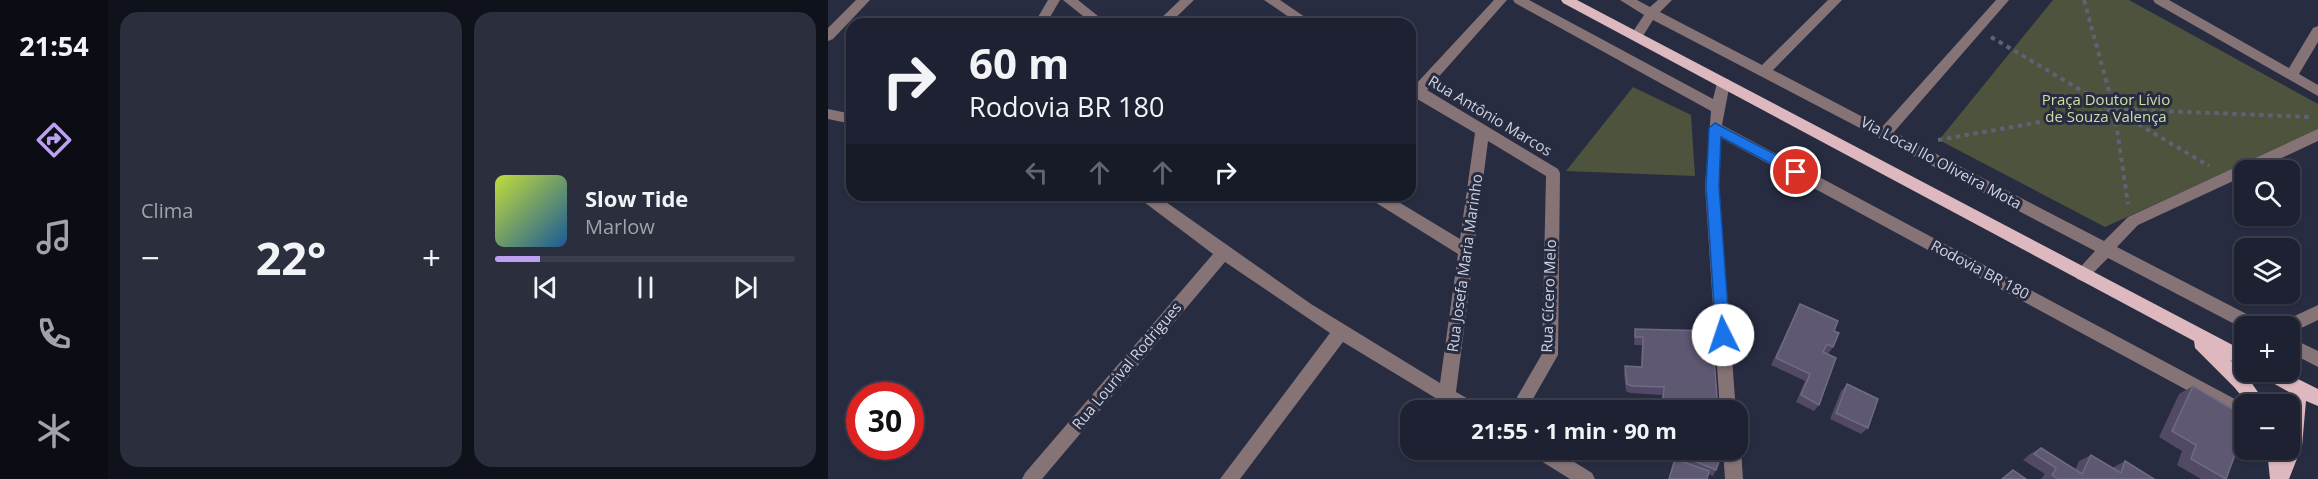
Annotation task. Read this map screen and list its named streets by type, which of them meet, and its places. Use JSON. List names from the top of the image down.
{
  "streets": {
    "street": [
      "Rua Antônio Marcos",
      "Via Local Ilo Oliveira Mota",
      "Rua Josefa Maria Marinho",
      "Rodovia BR 180",
      "Rua Cícero Melo",
      "Rua Lourival Rodrigues"
    ]
  },
  "crossings": [
    ["Rua Antônio Marcos", "Rua Josefa Maria Marinho"],
    ["Rua Antônio Marcos", "Rua Cícero Melo"]
  ],
  "parks": ["Praça Doutor Lívio de Souza Valença"],
  "page": {
    "tabs": "21:54",
    "tile": "Clima",
    "turn": ["60 m", "Rodovia BR 180"],
    "map_buttons": ["+", "−"],
    "song": ["Slow Tide", "Marlow"],
    "heat": ["−", "22°", "+"],
    "limit": "30",
    "trip": "21:55 · 1 min · 90 m"
  }
}
